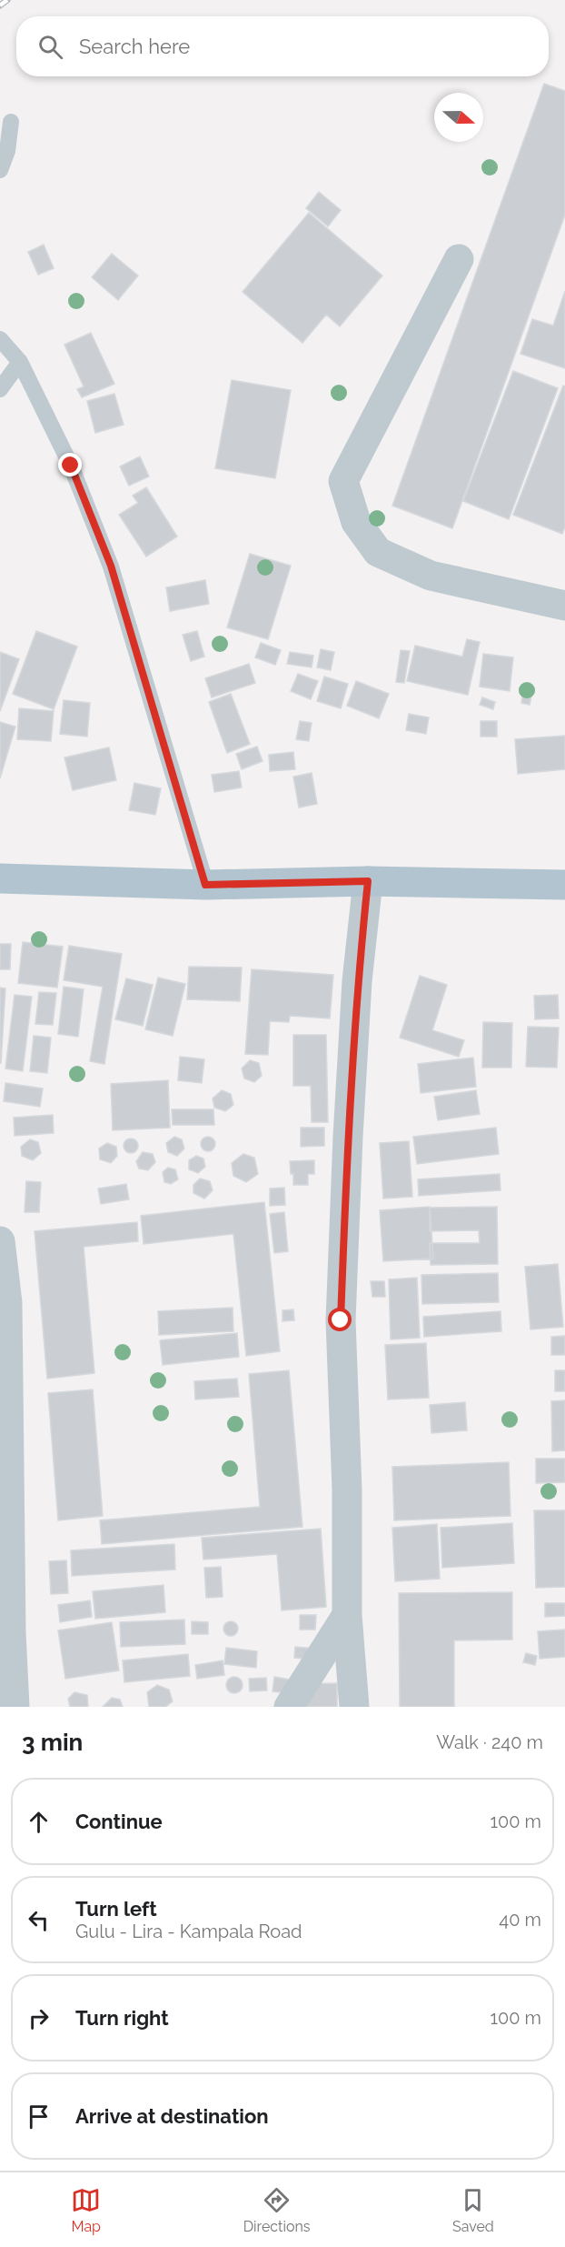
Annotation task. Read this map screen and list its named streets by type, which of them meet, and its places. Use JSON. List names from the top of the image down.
{
  "north": "right",
  "page": {
    "search": "Search here",
    "heading": ["3 min", "Walk · 240 m"],
    "list": [
      ["Continue", "100 m"],
      ["Turn left", "Gulu - Lira - Kampala Road", "40 m"],
      ["Turn right", "100 m"],
      "Arrive at destination"
    ],
    "nav": ["Map", "Directions", "Saved"]
  }
}
